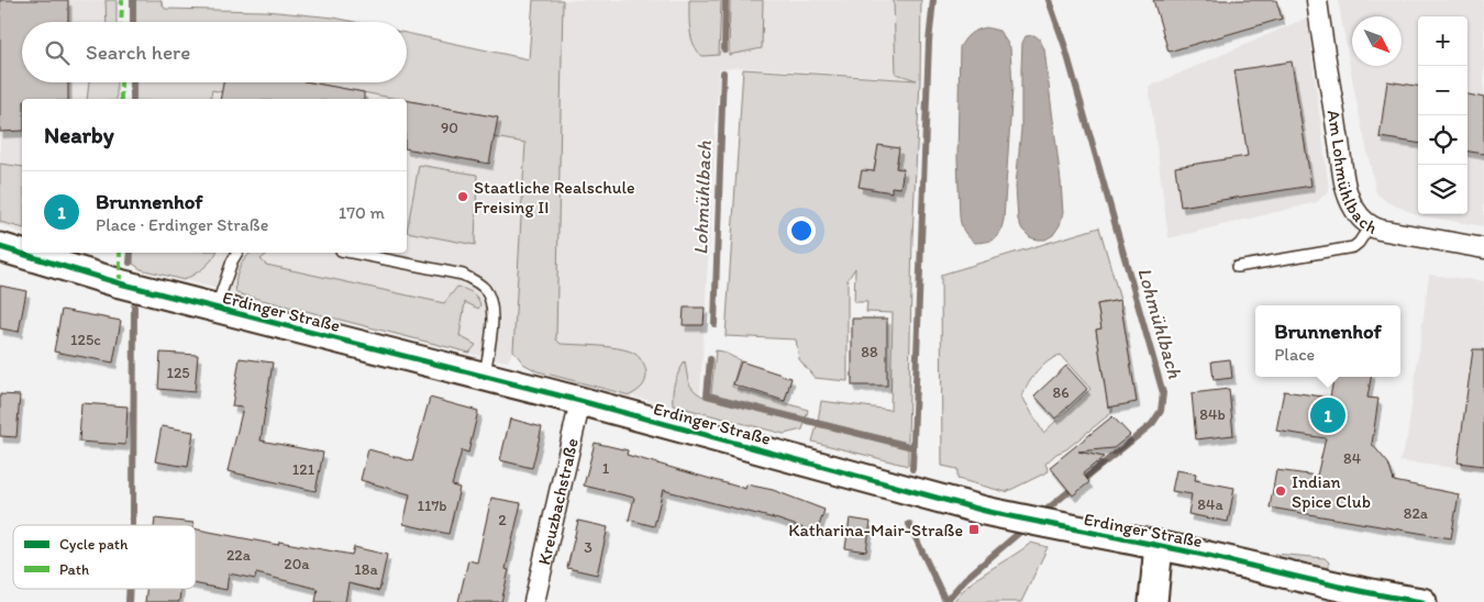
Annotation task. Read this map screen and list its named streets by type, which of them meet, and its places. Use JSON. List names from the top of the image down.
{
  "streets": {
    "street": ["Am Lohmühlbach", "Erdinger Straße", "Kreuzbachstraße"]
  },
  "crossings": [
    ["Erdinger Straße", "Kreuzbachstraße"]
  ],
  "water": ["Lohmühlbach"],
  "places": {
    "other": ["Staatliche Realschule Freising II", "Indian Spice Club"],
    "transit": ["Katharina-Mair-Straße"]
  },
  "house_numbers": [
    "90",
    "125c",
    "88",
    "125",
    "86",
    "84b",
    "84",
    "1",
    "121",
    "84a",
    "117b",
    "82a",
    "2",
    "3",
    "22a",
    "20a",
    "18a"
  ],
  "legend": ["Cycle path", "Path"],
  "north": "bottom right",
  "page": {
    "map_buttons": ["+", "−"],
    "search": "Search here",
    "heading": "Nearby",
    "list": [
      {
        "mark": "1",
        "name": "Brunnenhof",
        "note": "Place · Erdinger Straße",
        "value": "170 m"
      }
    ],
    "popup": ["Brunnenhof", "Place"],
    "pins": "1"
  }
}
